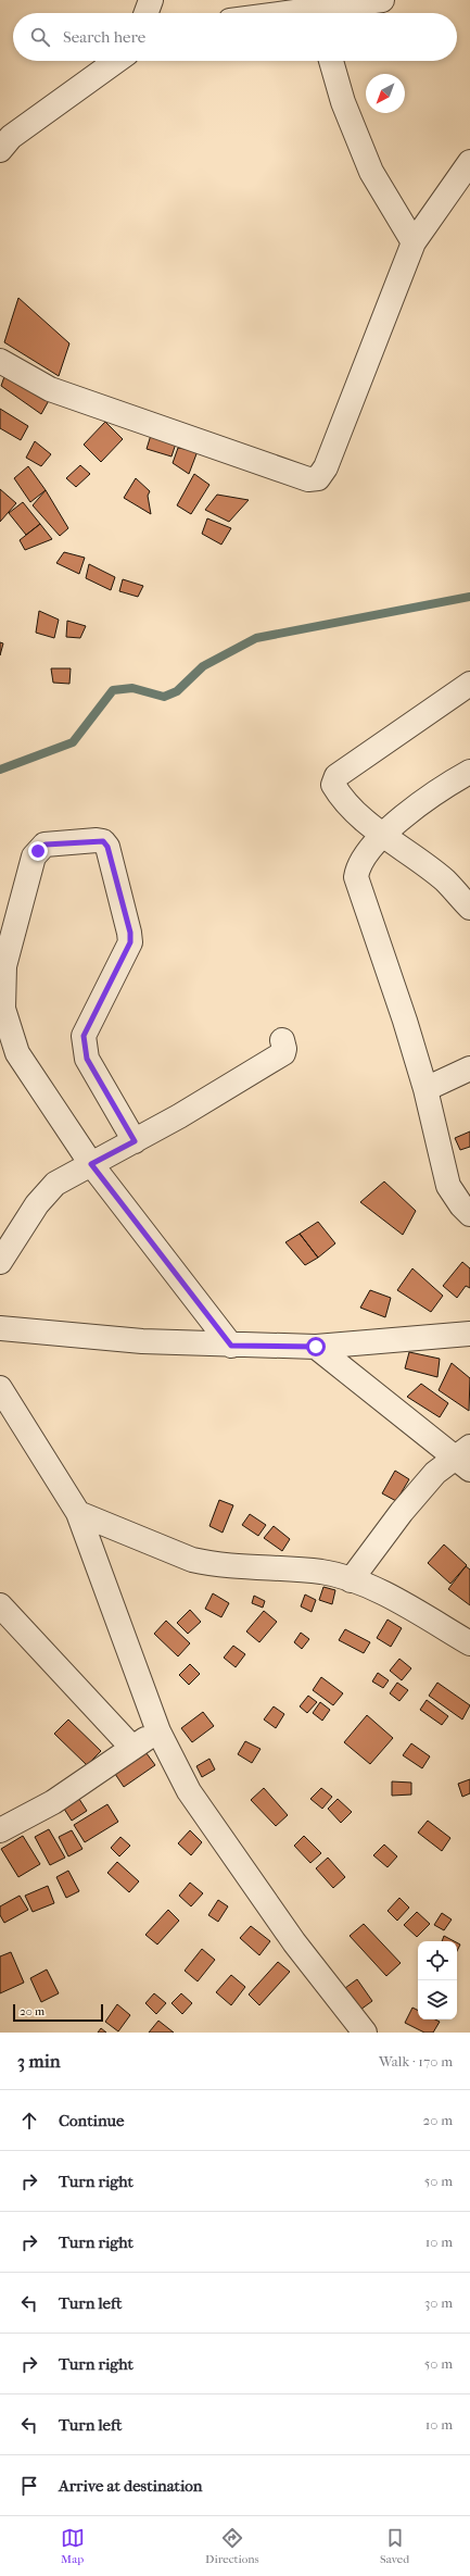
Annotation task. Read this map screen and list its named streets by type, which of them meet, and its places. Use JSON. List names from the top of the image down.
{
  "scale_bar": "20 m",
  "north": "bottom left",
  "page": {
    "search": "Search here",
    "scale": "20 m",
    "heading": ["3 min", "Walk · 170 m"],
    "list": [
      ["Continue", "20 m"],
      ["Turn right", "50 m"],
      ["Turn right", "10 m"],
      ["Turn left", "30 m"],
      ["Turn right", "50 m"],
      ["Turn left", "10 m"],
      "Arrive at destination"
    ],
    "nav": ["Map", "Directions", "Saved"]
  }
}
